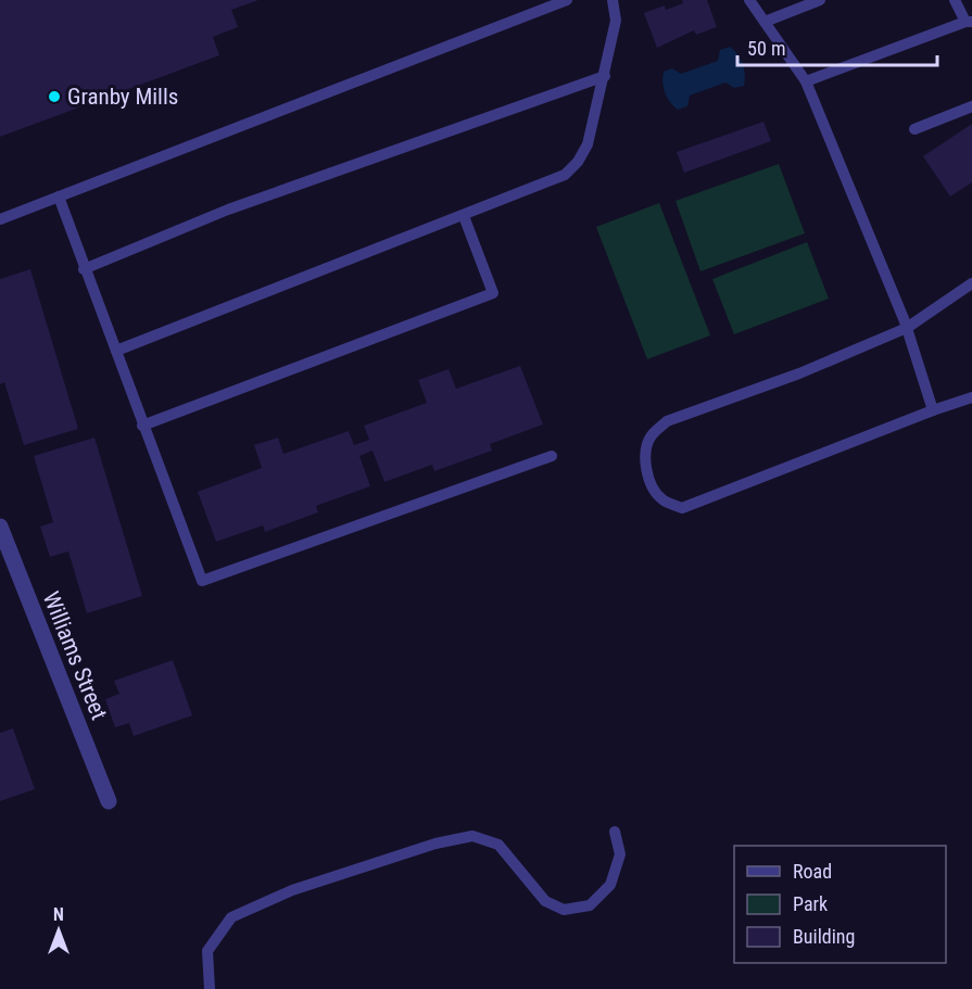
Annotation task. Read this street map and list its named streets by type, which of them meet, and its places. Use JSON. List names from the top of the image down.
{
  "streets": {
    "street": ["Williams Street"]
  },
  "places": ["Granby Mills"],
  "legend": ["Road", "Park", "Building"],
  "scale_bar": "50 m",
  "north": "top"
}
